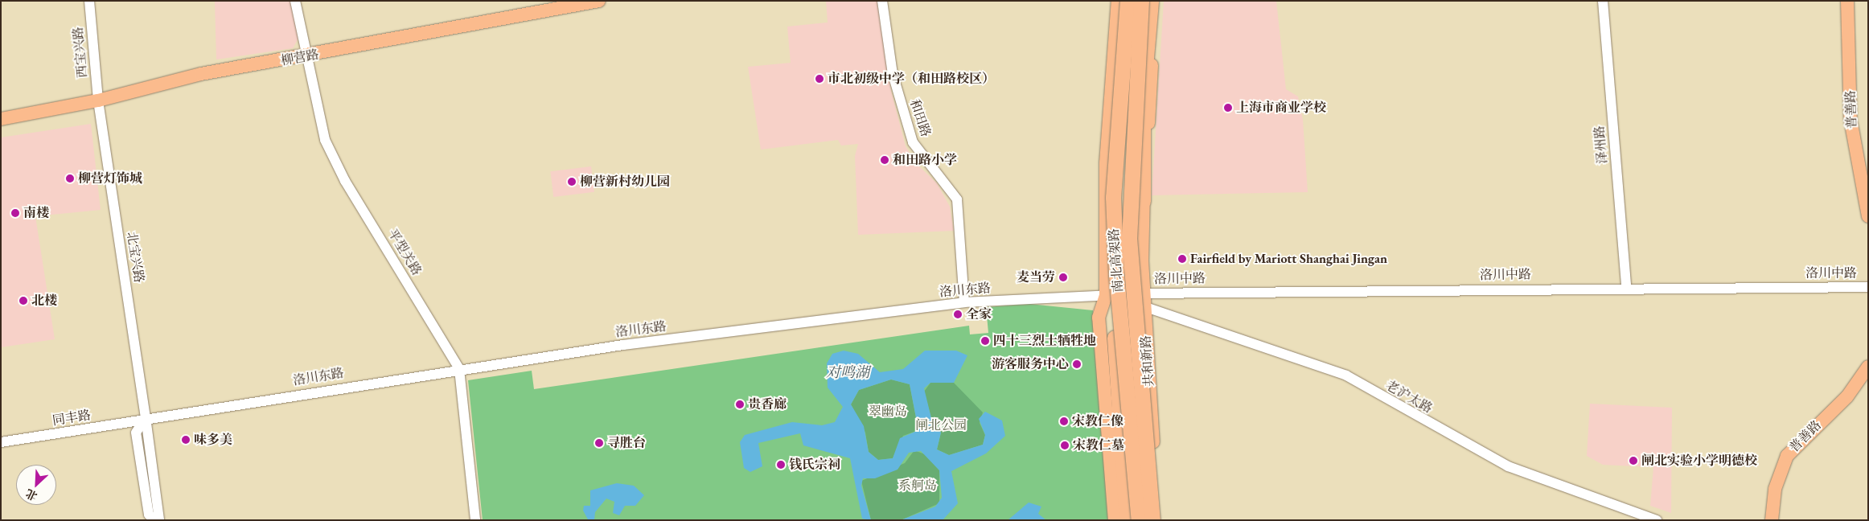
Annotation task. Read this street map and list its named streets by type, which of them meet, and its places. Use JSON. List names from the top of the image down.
{
  "streets": {
    "highway": ["南北高架路"],
    "main road": ["柳营路", "普善路", "共和新路"],
    "street": [
      "西宝兴路",
      "和田路",
      "泽州路",
      "平型关路",
      "北宝兴路",
      "洛川中路",
      "洛川东路",
      "老沪太路",
      "同丰路"
    ]
  },
  "crossings": [
    ["西宝兴路", "柳营路"],
    ["西宝兴路", "北宝兴路"],
    ["柳营路", "平型关路"],
    ["柳营路", "北宝兴路"],
    ["和田路", "洛川东路"],
    ["泽州路", "洛川中路"],
    ["平型关路", "洛川东路"],
    ["北宝兴路", "洛川东路"],
    ["北宝兴路", "同丰路"],
    ["洛川中路", "洛川东路"],
    ["洛川中路", "共和新路"],
    ["洛川东路", "共和新路"],
    ["洛川东路", "同丰路"],
    ["共和新路", "老沪太路"]
  ],
  "water": ["对鸣湖"],
  "parks": ["翠幽岛", "闸北公园", "系舸岛"],
  "places": [
    "市北初级中学（和田路校区）",
    "上海市商业学校",
    "和田路小学",
    "柳营灯饰城",
    "柳营新村幼儿园",
    "南楼",
    "Fairfield by Mariott Shanghai Jingan",
    "麦当劳",
    "北楼",
    "全家",
    "四十三烈士牺牲地",
    "游客服务中心",
    "贵香廊",
    "宋教仁像",
    "味多美",
    "寻胜台",
    "宋教仁墓",
    "闸北实验小学明德校",
    "钱氏宗祠"
  ],
  "north": "bottom left"
}
